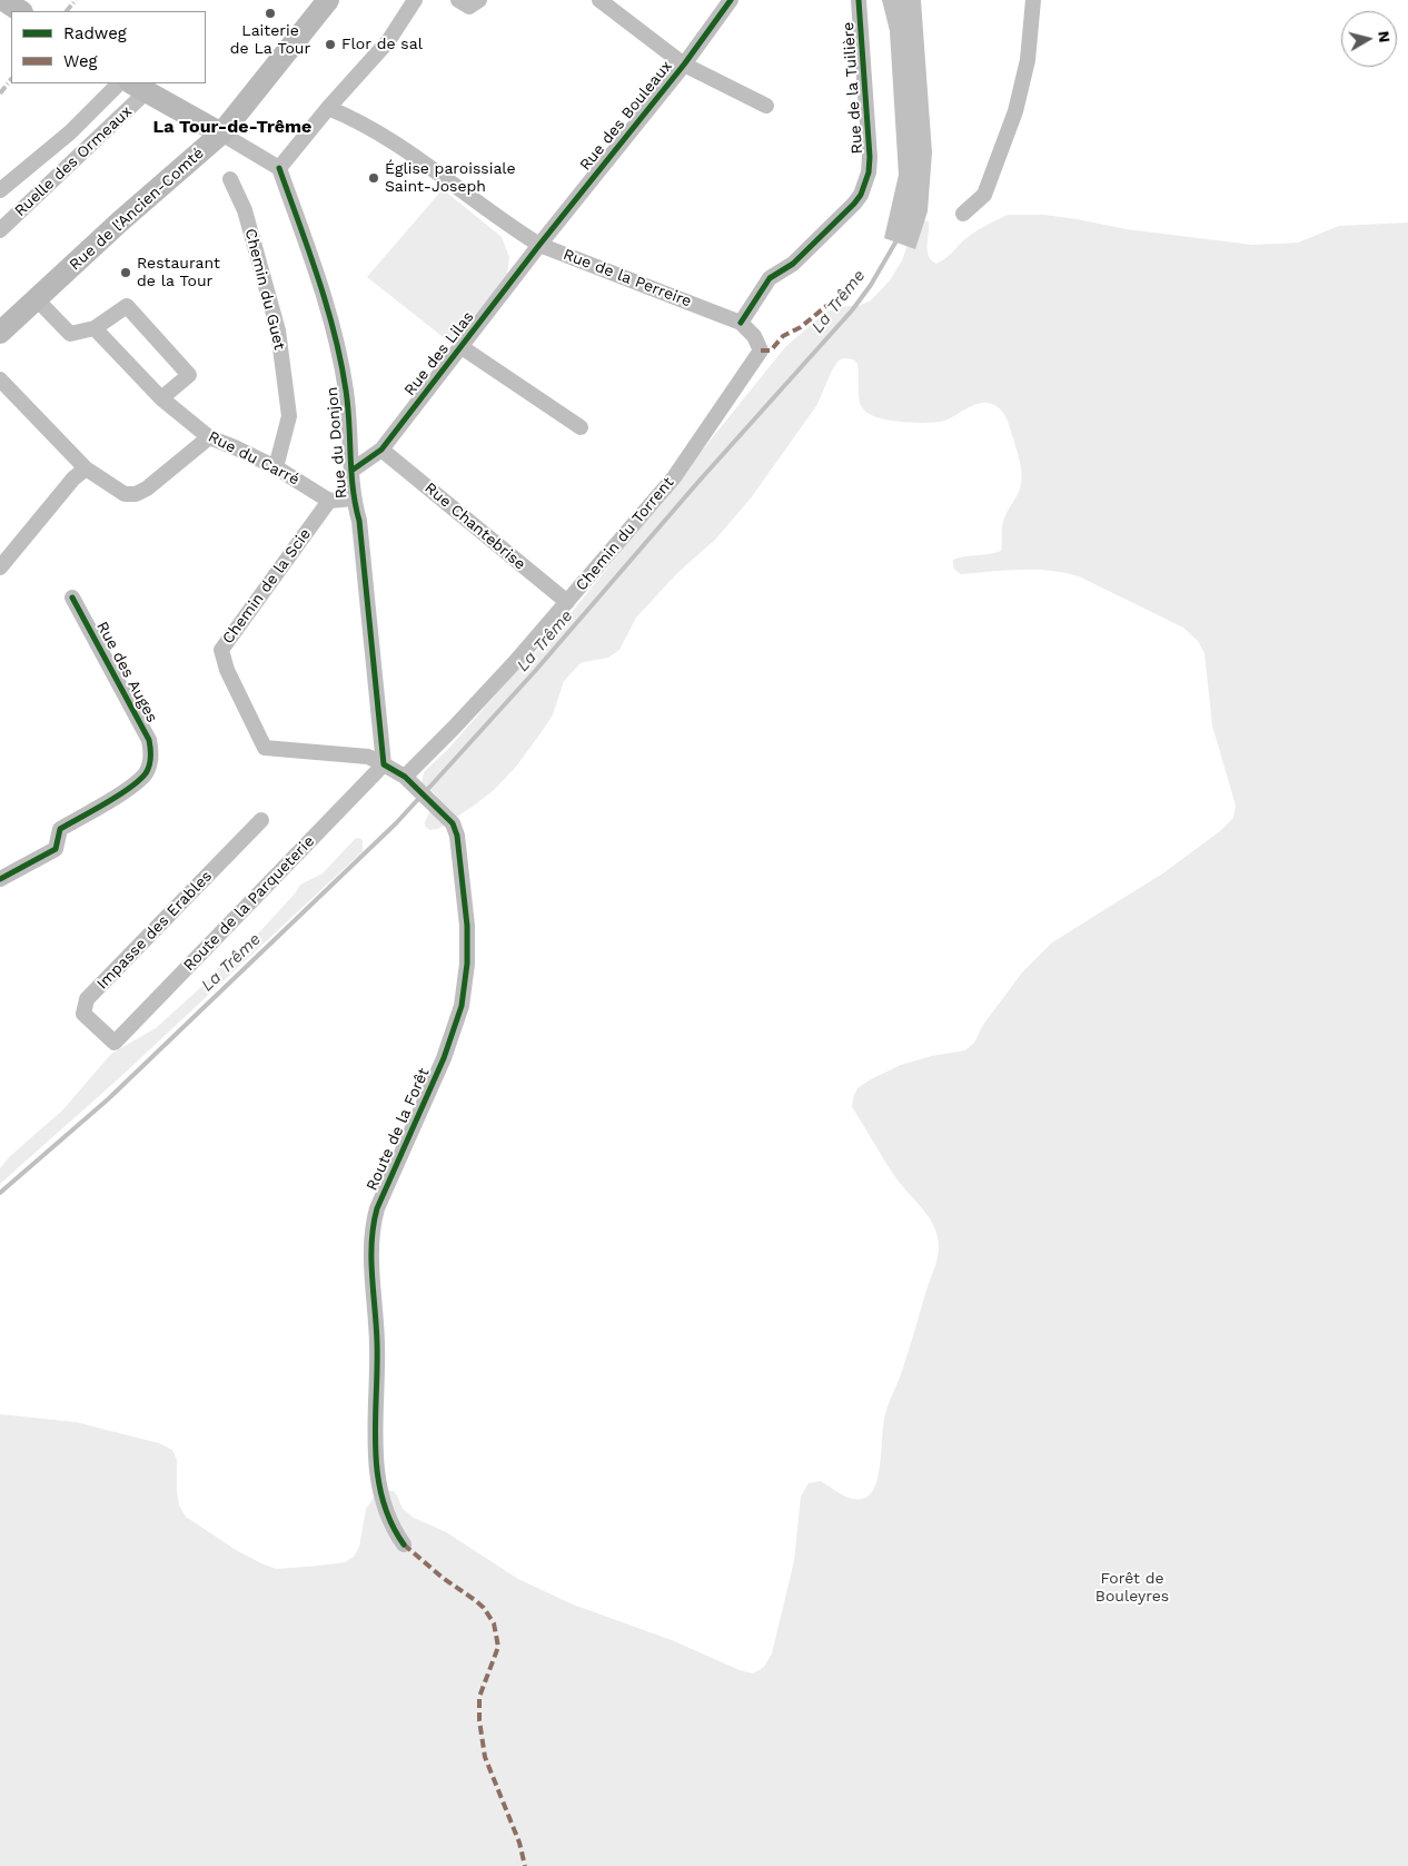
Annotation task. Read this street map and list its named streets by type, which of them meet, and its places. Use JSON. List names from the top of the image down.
{
  "streets": {
    "main road": ["Rue de l'Ancien-Comté"],
    "street": [
      "Rue de la Tuilière",
      "Rue des Bouleaux",
      "Ruelle des Ormeaux",
      "Rue de la Perreire",
      "Chemin du Guet",
      "Rue des Lilas",
      "Rue du Donjon",
      "Rue du Carré",
      "Rue Chantebrise",
      "Chemin du Torrent",
      "Chemin de la Scie",
      "Rue des Auges",
      "Route de la Parqueterie",
      "Impasse des Erables",
      "Route de la Forêt"
    ]
  },
  "crossings": [
    ["Rue de la Tuilière", "Rue de la Perreire"],
    ["Rue de la Tuilière", "Chemin du Torrent"],
    ["Rue des Bouleaux", "Rue de la Perreire"],
    ["Rue des Bouleaux", "Rue des Lilas"],
    ["Rue de la Perreire", "Rue des Lilas"],
    ["Rue de la Perreire", "Chemin du Torrent"],
    ["Chemin du Guet", "Rue du Carré"],
    ["Rue des Lilas", "Rue du Donjon"],
    ["Rue des Lilas", "Rue Chantebrise"],
    ["Rue du Donjon", "Chemin de la Scie"],
    ["Rue du Donjon", "Route de la Parqueterie"],
    ["Rue du Carré", "Chemin de la Scie"],
    ["Rue Chantebrise", "Chemin du Torrent"],
    ["Chemin du Torrent", "Route de la Forêt"],
    ["Chemin de la Scie", "Route de la Parqueterie"],
    ["Route de la Parqueterie", "Impasse des Erables"]
  ],
  "districts": ["La Tour-de-Trême"],
  "water": ["La Trême"],
  "parks": ["Forêt de Bouleyres"],
  "places": [
    "Laiterie de La Tour",
    "Flor de sal",
    "Église paroissiale Saint-Joseph",
    "Restaurant de la Tour"
  ],
  "legend": ["Radweg", "Weg"],
  "north": "right"
}
